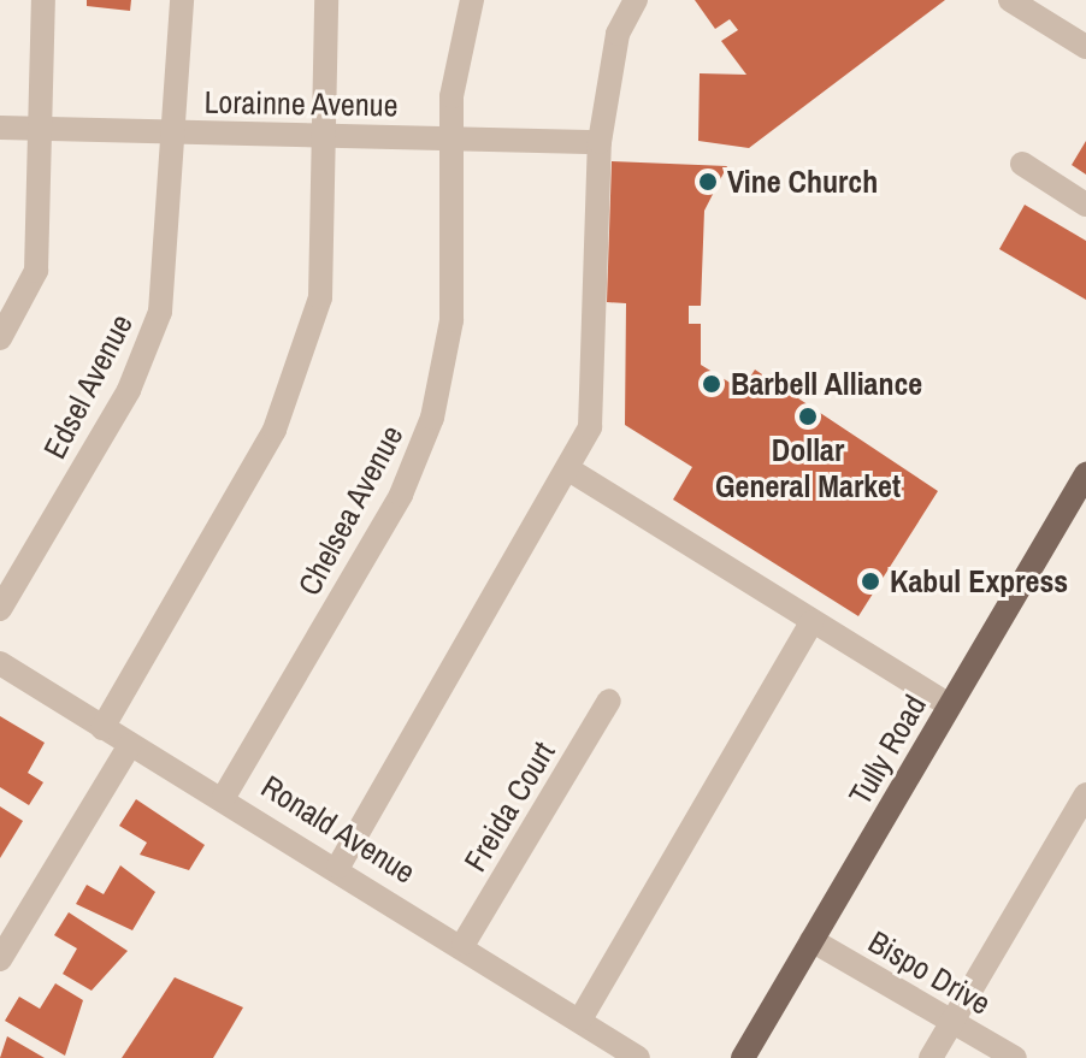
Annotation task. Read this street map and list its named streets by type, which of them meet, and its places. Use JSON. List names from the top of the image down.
{
  "streets": {
    "main road": ["Tully Road"],
    "street": [
      "Lorainne Avenue",
      "Edsel Avenue",
      "Chelsea Avenue",
      "Freida Court",
      "Ronald Avenue",
      "Bispo Drive"
    ]
  },
  "crossings": [
    ["Lorainne Avenue", "Edsel Avenue"],
    ["Lorainne Avenue", "Chelsea Avenue"],
    ["Chelsea Avenue", "Ronald Avenue"],
    ["Tully Road", "Bispo Drive"],
    ["Freida Court", "Ronald Avenue"]
  ],
  "places": [
    "Vine Church",
    "Barbell Alliance",
    "Dollar General Market",
    "Kabul Express"
  ]
}
